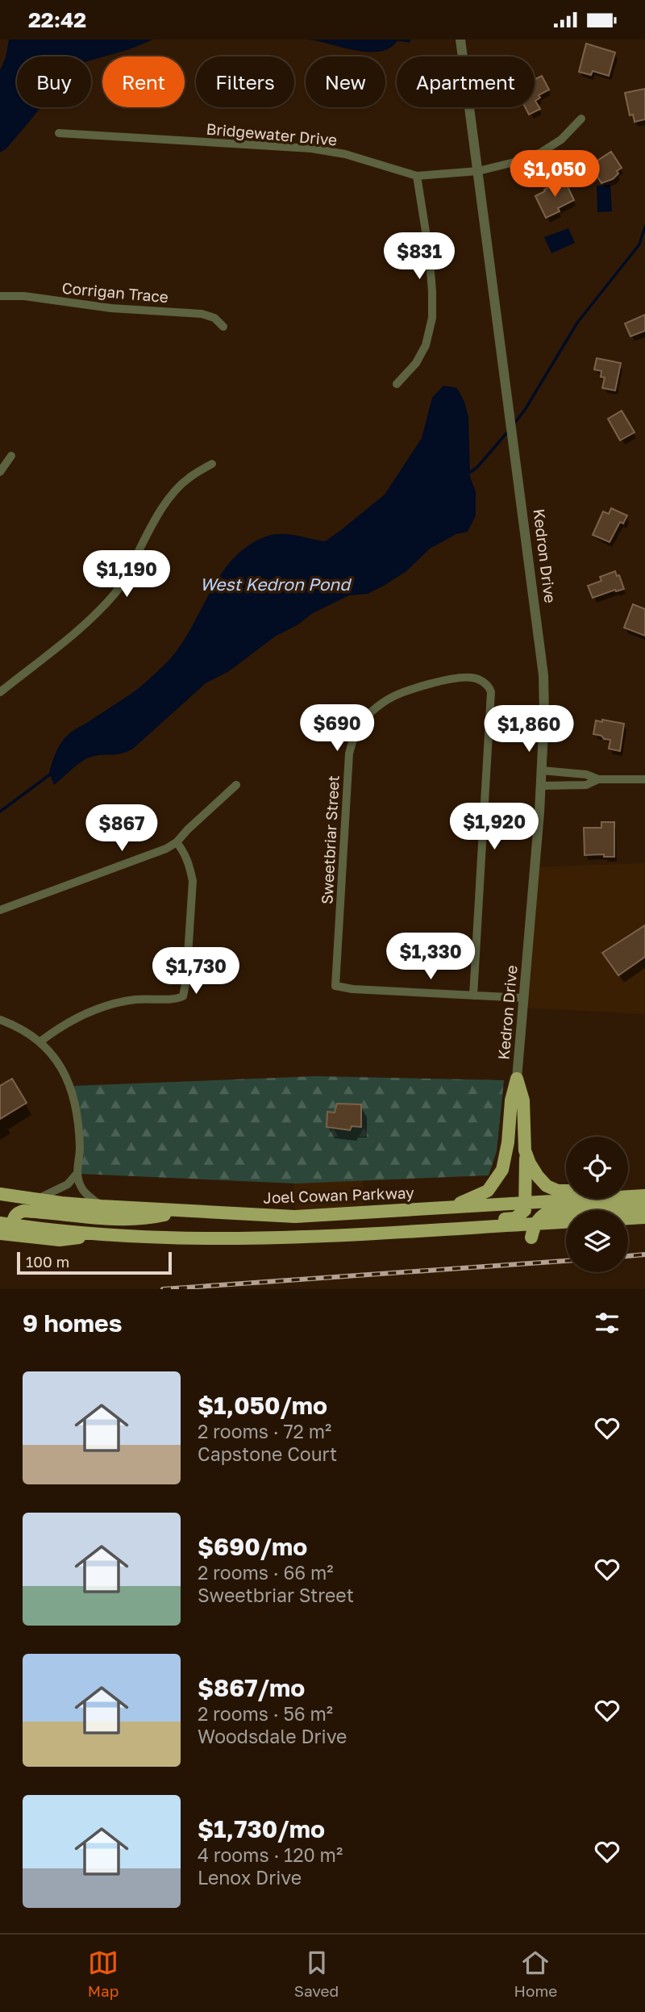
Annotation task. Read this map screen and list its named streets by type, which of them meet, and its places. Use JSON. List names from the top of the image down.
{
  "streets": {
    "main road": ["Joel Cowan Parkway"],
    "street": [
      "Bridgewater Drive",
      "Corrigan Trace",
      "Kedron Drive",
      "Sweetbriar Street"
    ]
  },
  "crossings": [
    ["Bridgewater Drive", "Kedron Drive"]
  ],
  "water": ["West Kedron Pond"],
  "scale_bar": "100 m",
  "page": {
    "status": "22:42",
    "chip": [
      "Buy",
      "Rent",
      "Filters",
      "New",
      "Apartment"
    ],
    "price": [
      "$1,050",
      "$831",
      "$1,190",
      "$690",
      "$1,860",
      "$1,920",
      "$867",
      "$1,330",
      "$1,730"
    ],
    "scale": "100 m",
    "heading": "9 homes",
    "list": [
      {
        "name": "$1,050/mo",
        "note": "2 rooms · 72 m² · Capstone Court"
      },
      {
        "name": "$690/mo",
        "note": "2 rooms · 66 m² · Sweetbriar Street"
      },
      {
        "name": "$867/mo",
        "note": "2 rooms · 56 m² · Woodsdale Drive"
      },
      {
        "name": "$1,730/mo",
        "note": "4 rooms · 120 m² · Lenox Drive"
      }
    ],
    "tabs": ["Map", "Saved", "Home"]
  }
}
